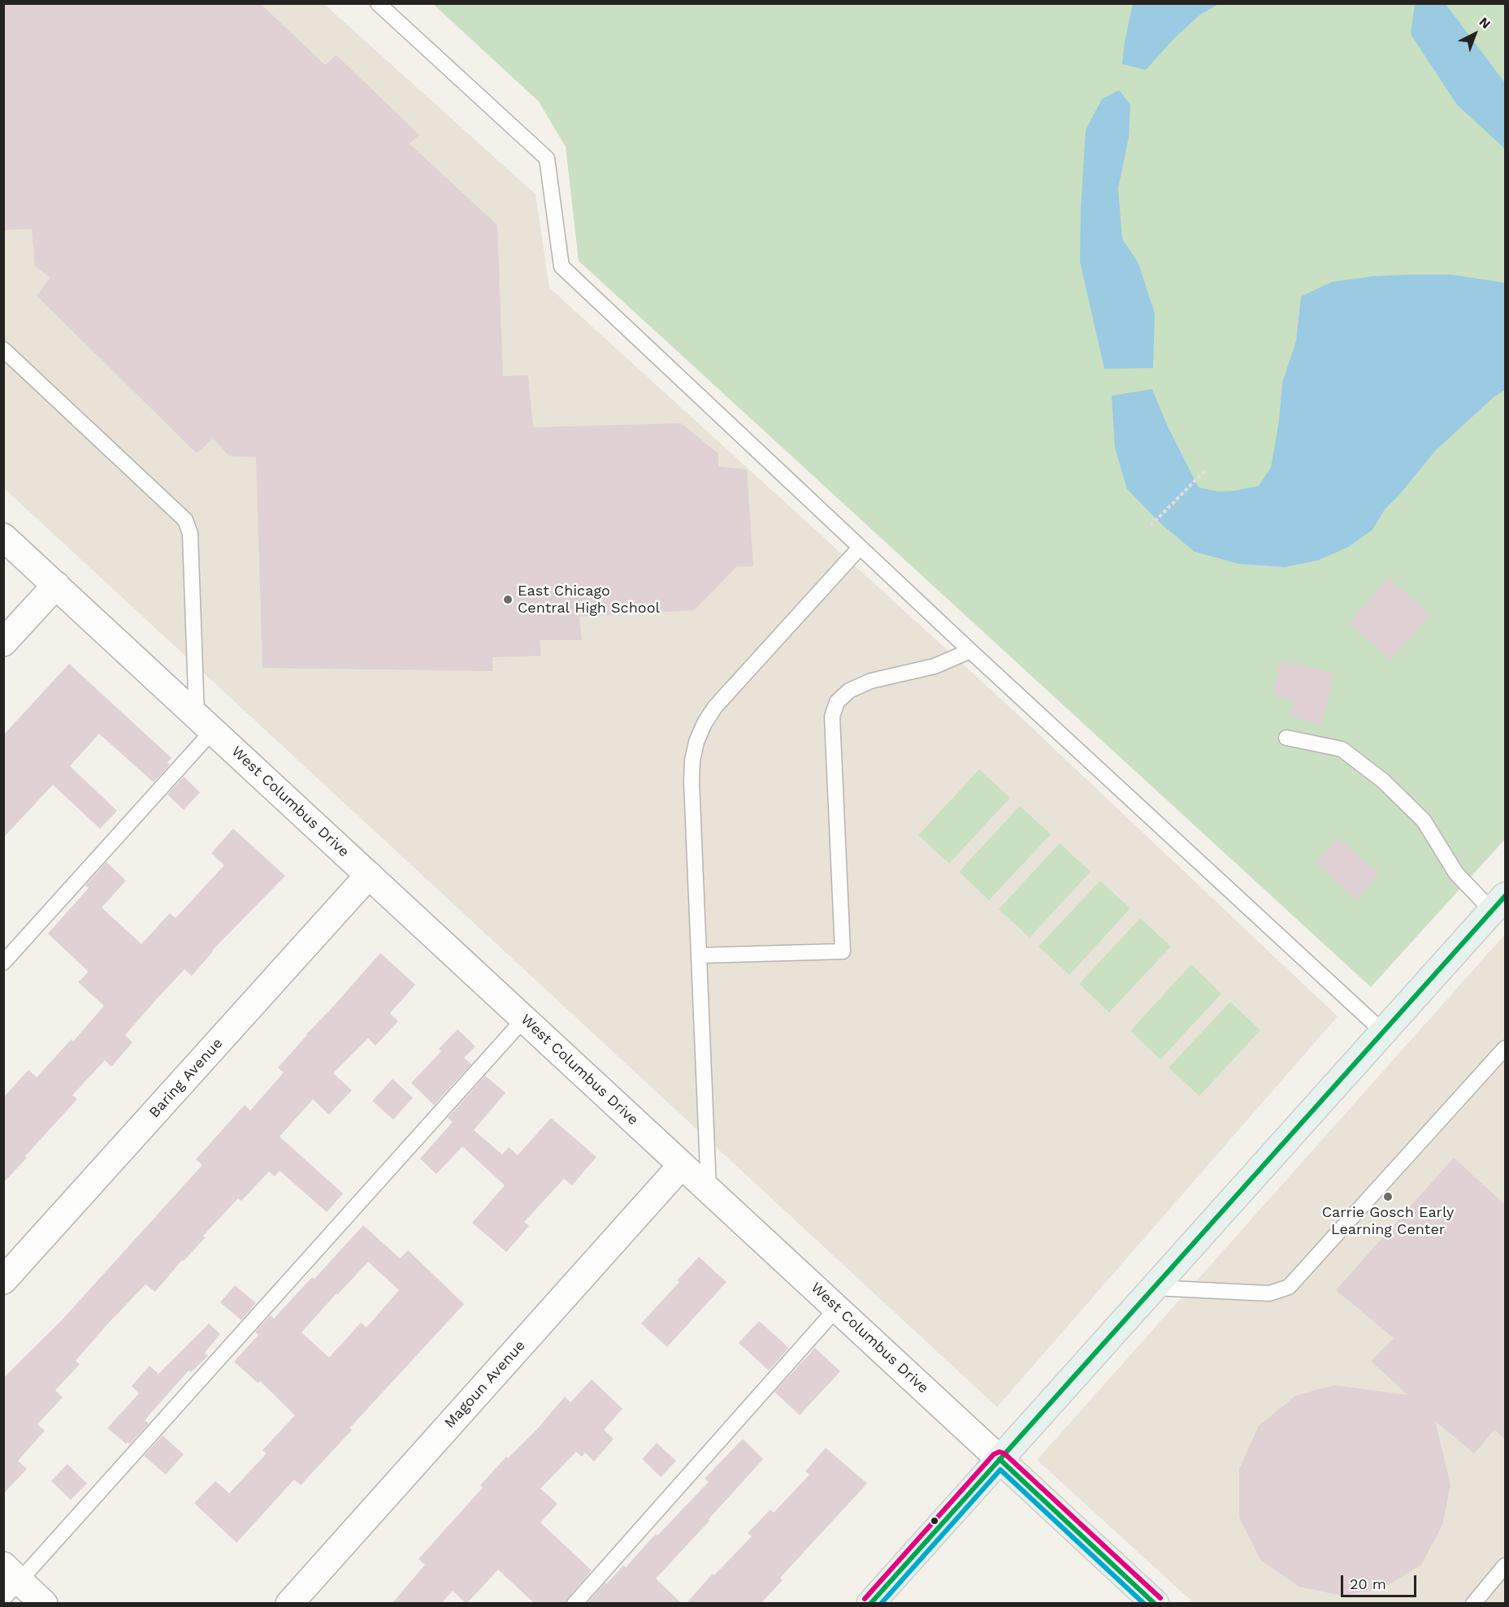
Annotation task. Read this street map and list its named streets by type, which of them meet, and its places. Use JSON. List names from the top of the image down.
{
  "streets": {
    "main road": ["West Columbus Drive"],
    "street": ["Baring Avenue", "Magoun Avenue"]
  },
  "crossings": [
    ["West Columbus Drive", "Baring Avenue"],
    ["West Columbus Drive", "Magoun Avenue"]
  ],
  "places": ["East Chicago Central High School", "Carrie Gosch Early Learning Center"],
  "scale_bar": "20 m",
  "north": "top right"
}
